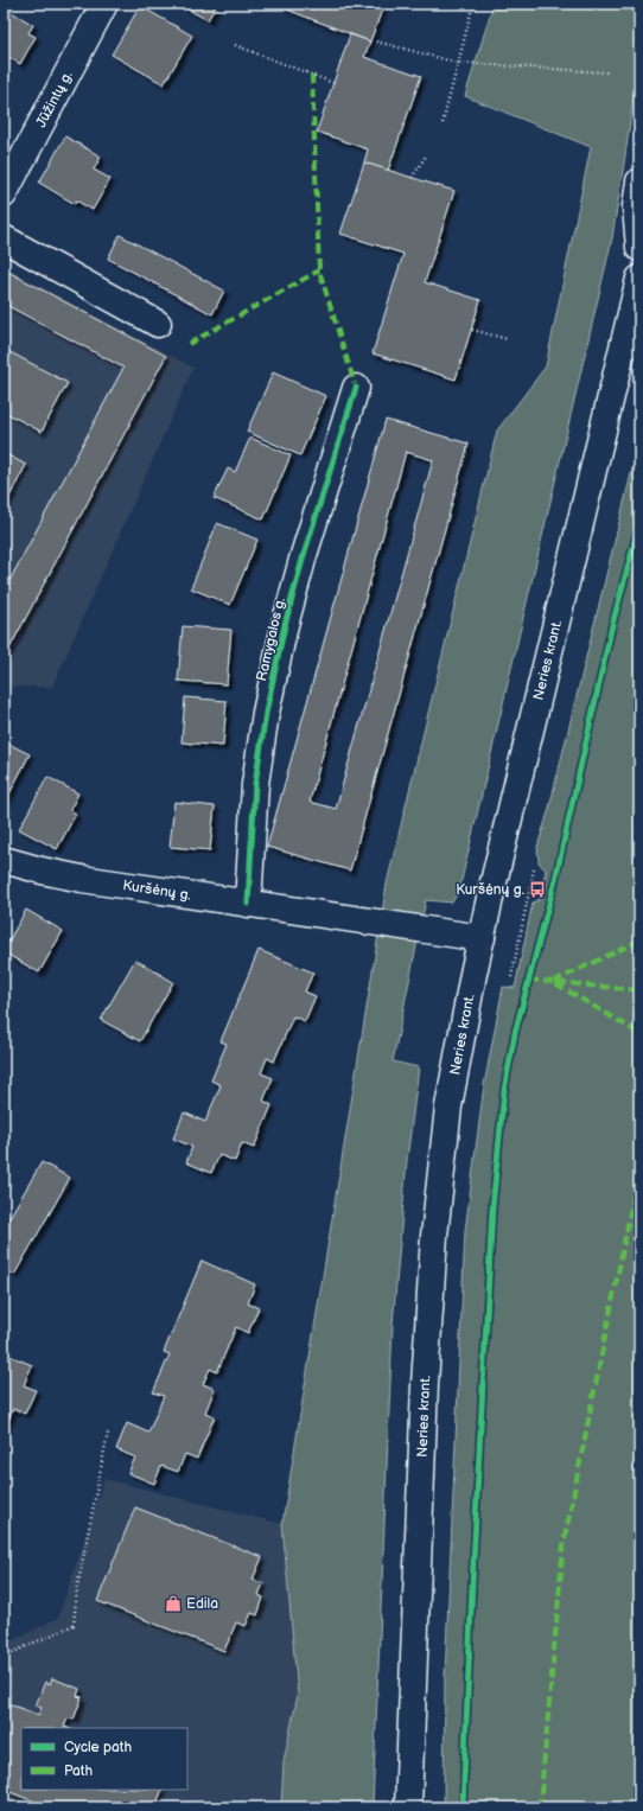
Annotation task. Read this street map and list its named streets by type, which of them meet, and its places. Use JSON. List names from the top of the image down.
{
  "streets": {
    "main road": [
      "Jūžintų g.",
      "Ramygalos g.",
      "Neries krant.",
      "Kuršėnų g."
    ]
  },
  "crossings": [
    ["Ramygalos g.", "Kuršėnų g."],
    ["Neries krant.", "Kuršėnų g."]
  ],
  "places": {
    "bus stop": ["Kuršėnų g."],
    "shop": ["Edila"]
  },
  "legend": ["Cycle path", "Path"]
}
